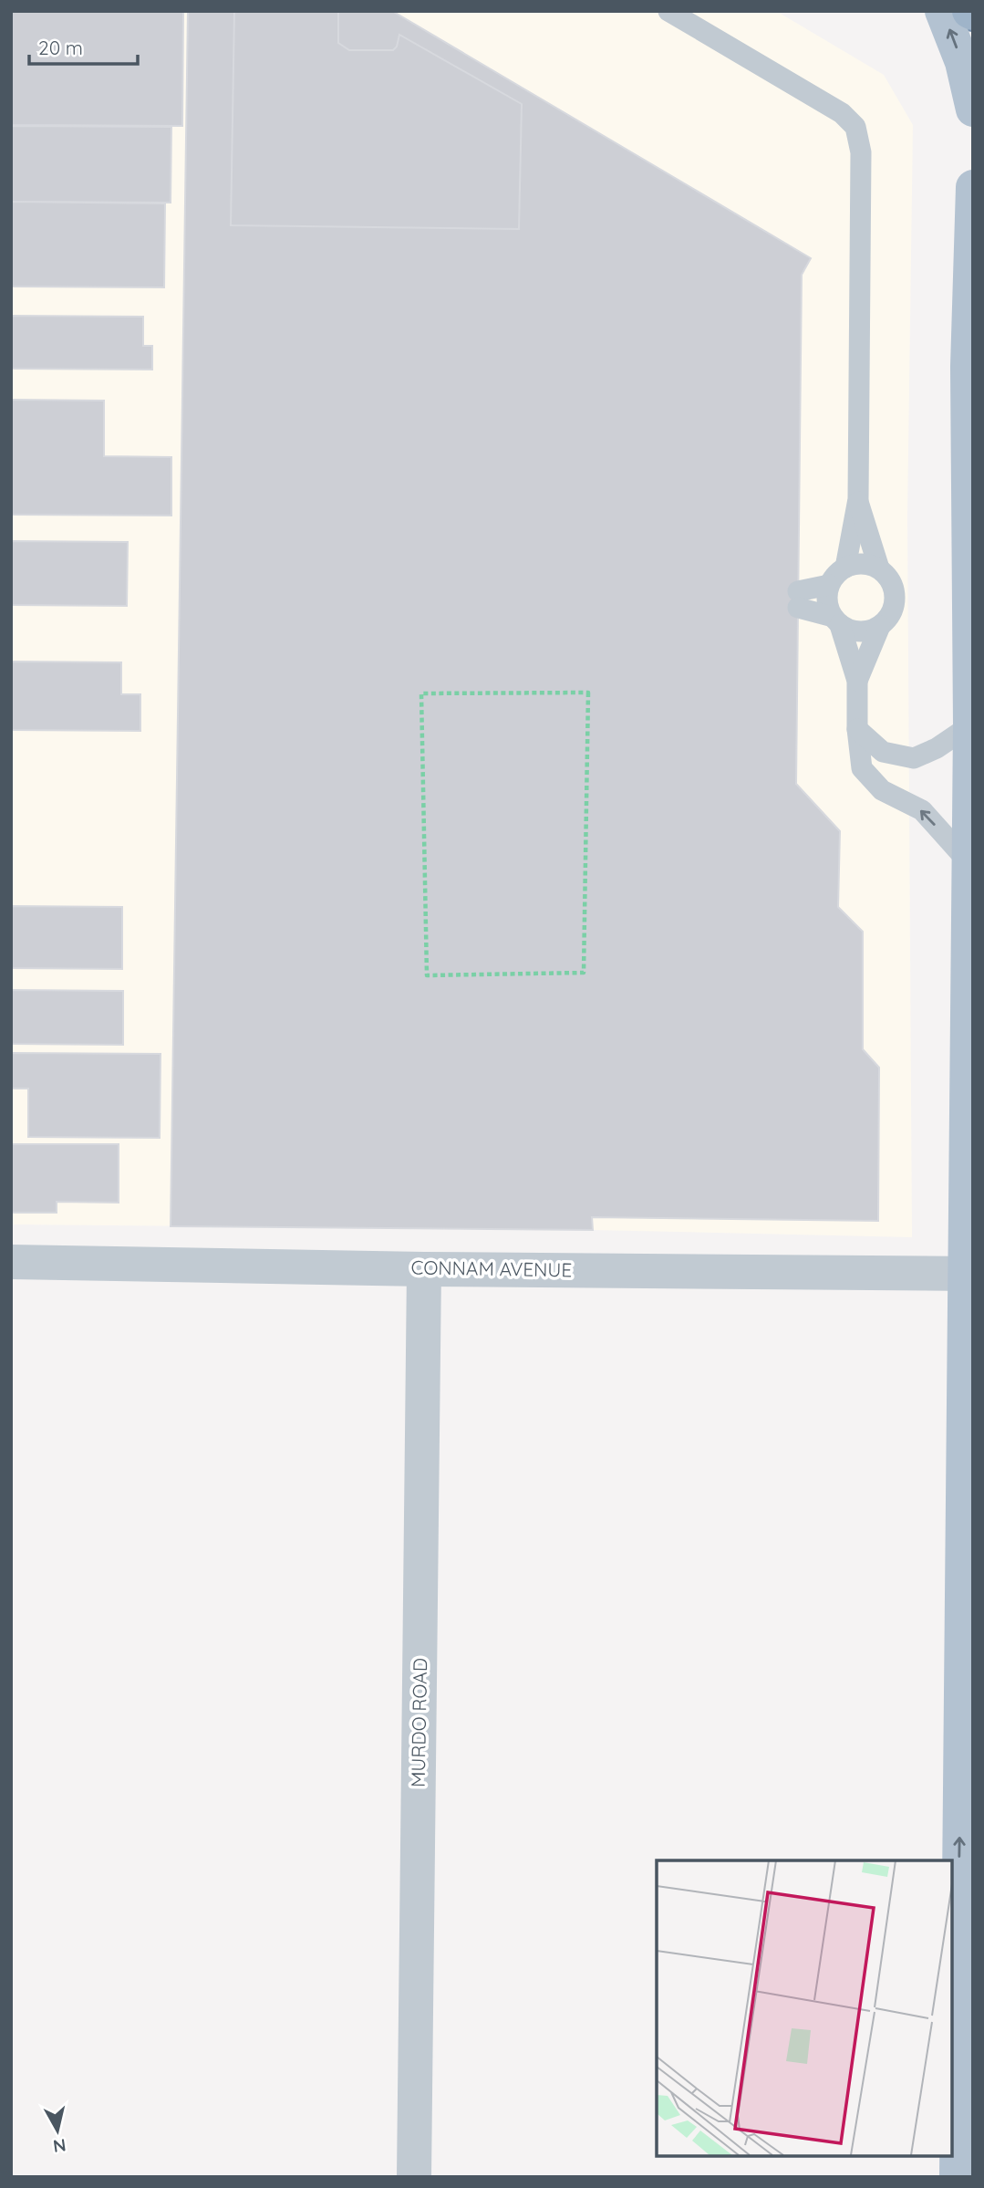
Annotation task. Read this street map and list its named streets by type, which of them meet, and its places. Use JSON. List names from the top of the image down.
{
  "streets": {
    "street": ["CONNAM AVENUE", "MURDO ROAD"]
  },
  "crossings": [
    ["CONNAM AVENUE", "MURDO ROAD"]
  ],
  "scale_bar": "20 m",
  "north": "bottom"
}
